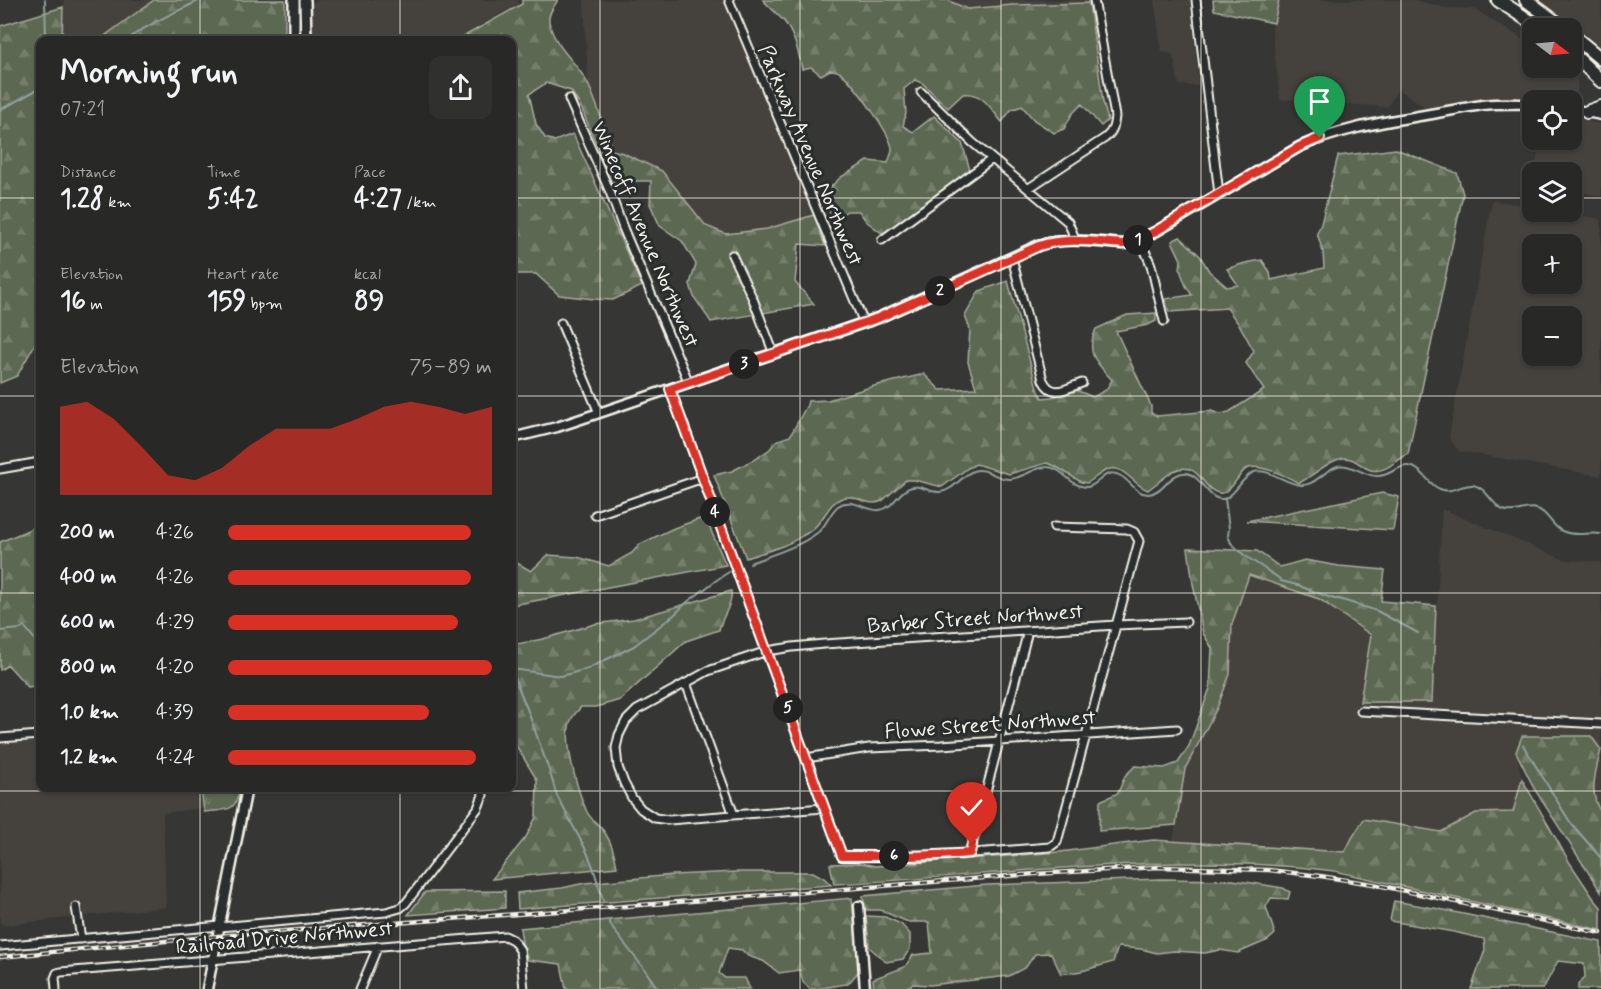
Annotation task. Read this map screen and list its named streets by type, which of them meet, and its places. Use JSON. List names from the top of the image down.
{
  "streets": {
    "street": [
      "Parkway Avenue Northwest",
      "Winecoff Avenue Northwest",
      "Barber Street Northwest",
      "Flowe Street Northwest",
      "Railroad Drive Northwest"
    ]
  },
  "north": "right",
  "page": {
    "map_buttons": ["+", "−"],
    "heading": ["Morning run", "07:21"],
    "stats": [
      ["Distance", "1.28 km"],
      ["Time", "5:42"],
      ["Pace", "4:27 /km"],
      ["Elevation", "16 m"],
      ["Heart rate", "159 bpm"],
      ["kcal", "89"]
    ],
    "pins": [
      "1",
      "2",
      "3",
      "4",
      "5",
      "6"
    ],
    "chart": ["Elevation", "75–89 m"],
    "list": [
      {
        "name": "200 m",
        "note": "4:26"
      },
      {
        "name": "400 m",
        "note": "4:26"
      },
      {
        "name": "600 m",
        "note": "4:29"
      },
      {
        "name": "800 m",
        "note": "4:20"
      },
      {
        "name": "1.0 km",
        "note": "4:39"
      },
      {
        "name": "1.2 km",
        "note": "4:24"
      }
    ]
  }
}
